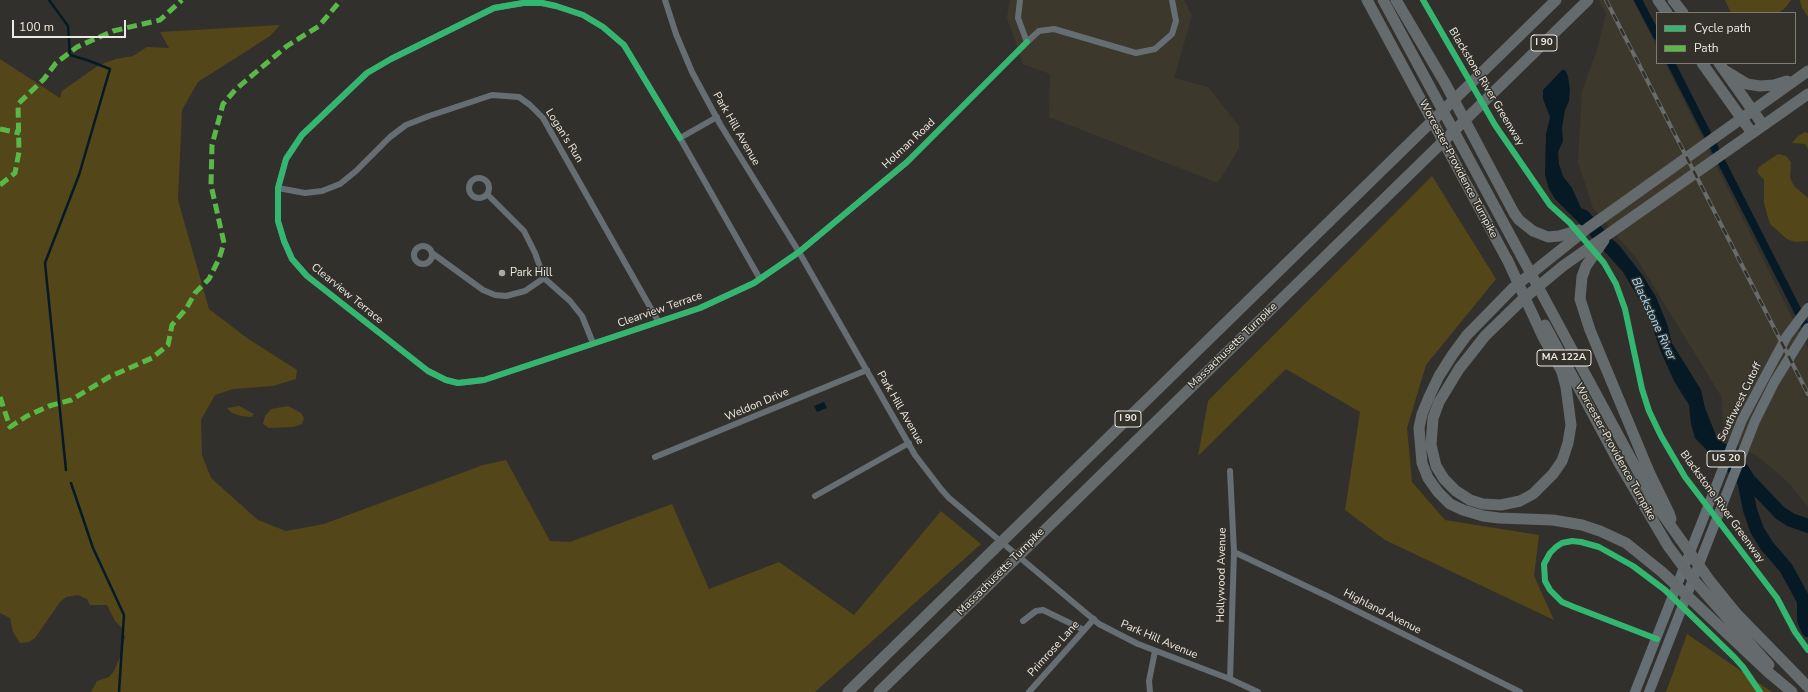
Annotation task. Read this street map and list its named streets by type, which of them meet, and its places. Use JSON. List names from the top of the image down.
{
  "streets": {
    "highway": [
      "I 90",
      "Worcester-Providence Turnpike",
      "Massachusetts Turnpike",
      "MA 122A"
    ],
    "main road": ["Southwest Cutoff", "US 20"],
    "street": [
      "Park Hill Avenue",
      "Logan's Run",
      "Holman Road",
      "Clearview Terrace",
      "Weldon Drive",
      "Hollywood Avenue",
      "Highland Avenue",
      "Primrose Lane"
    ],
    "cycle path": ["Blackstone River Greenway"]
  },
  "crossings": [
    ["Park Hill Avenue", "Holman Road"],
    ["Park Hill Avenue", "Clearview Terrace"],
    ["Park Hill Avenue", "Weldon Drive"],
    ["Park Hill Avenue", "Hollywood Avenue"],
    ["Park Hill Avenue", "Primrose Lane"],
    ["Logan's Run", "Clearview Terrace"],
    ["Holman Road", "Clearview Terrace"],
    ["Hollywood Avenue", "Highland Avenue"]
  ],
  "water": ["Blackstone River"],
  "places": ["Park Hill"],
  "legend": ["Cycle path", "Path"],
  "scale_bar": "100 m"
}
